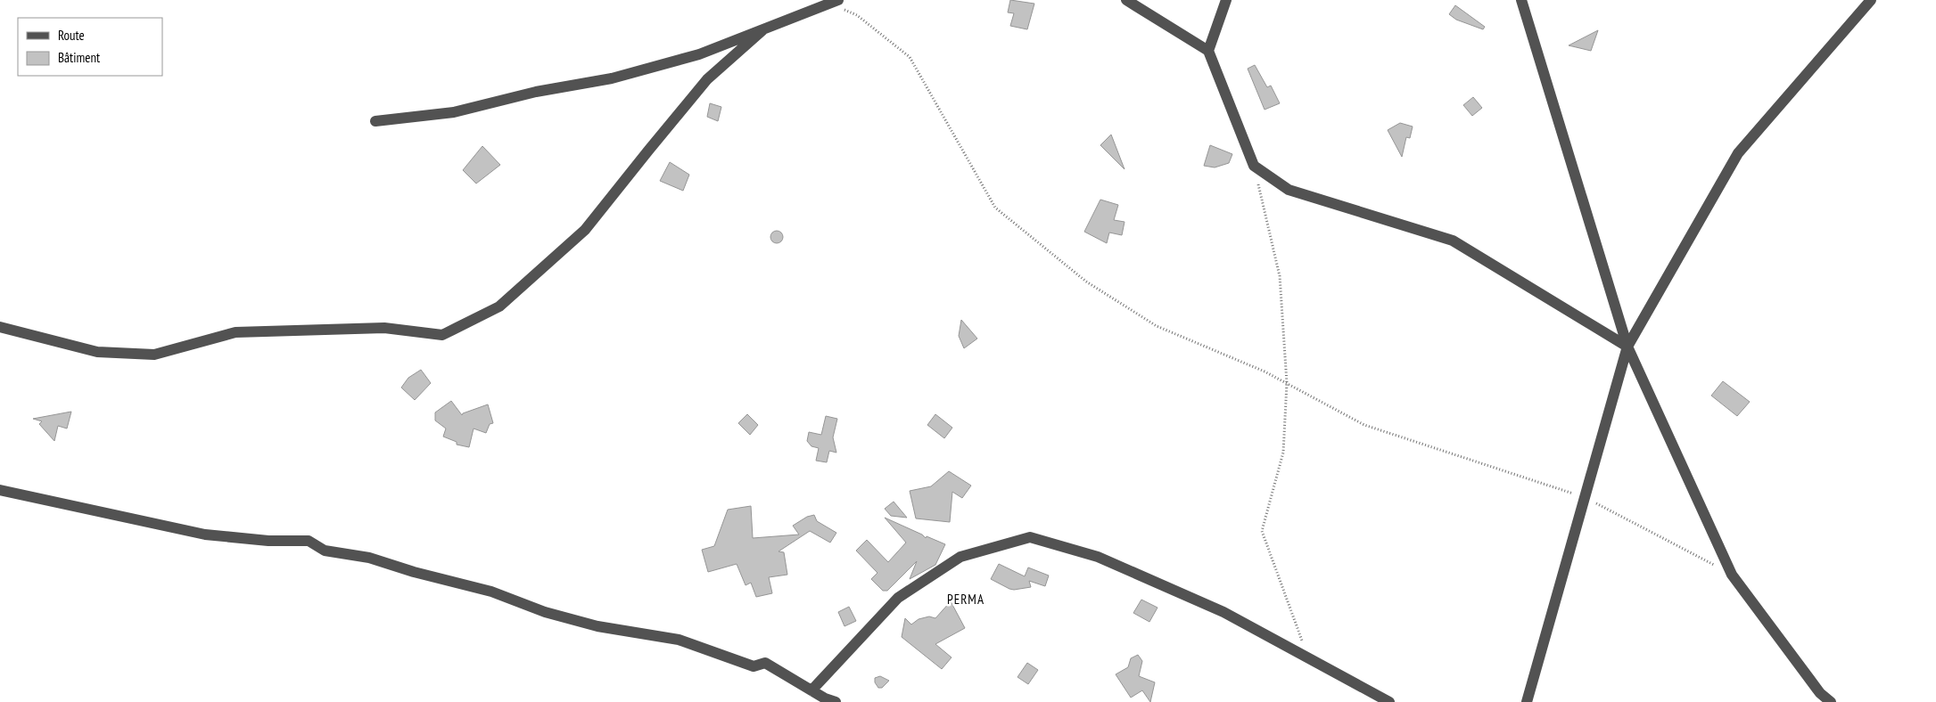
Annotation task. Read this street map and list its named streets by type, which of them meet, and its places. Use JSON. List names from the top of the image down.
{
  "districts": ["PERMA"],
  "legend": ["Route", "Bâtiment"]
}
